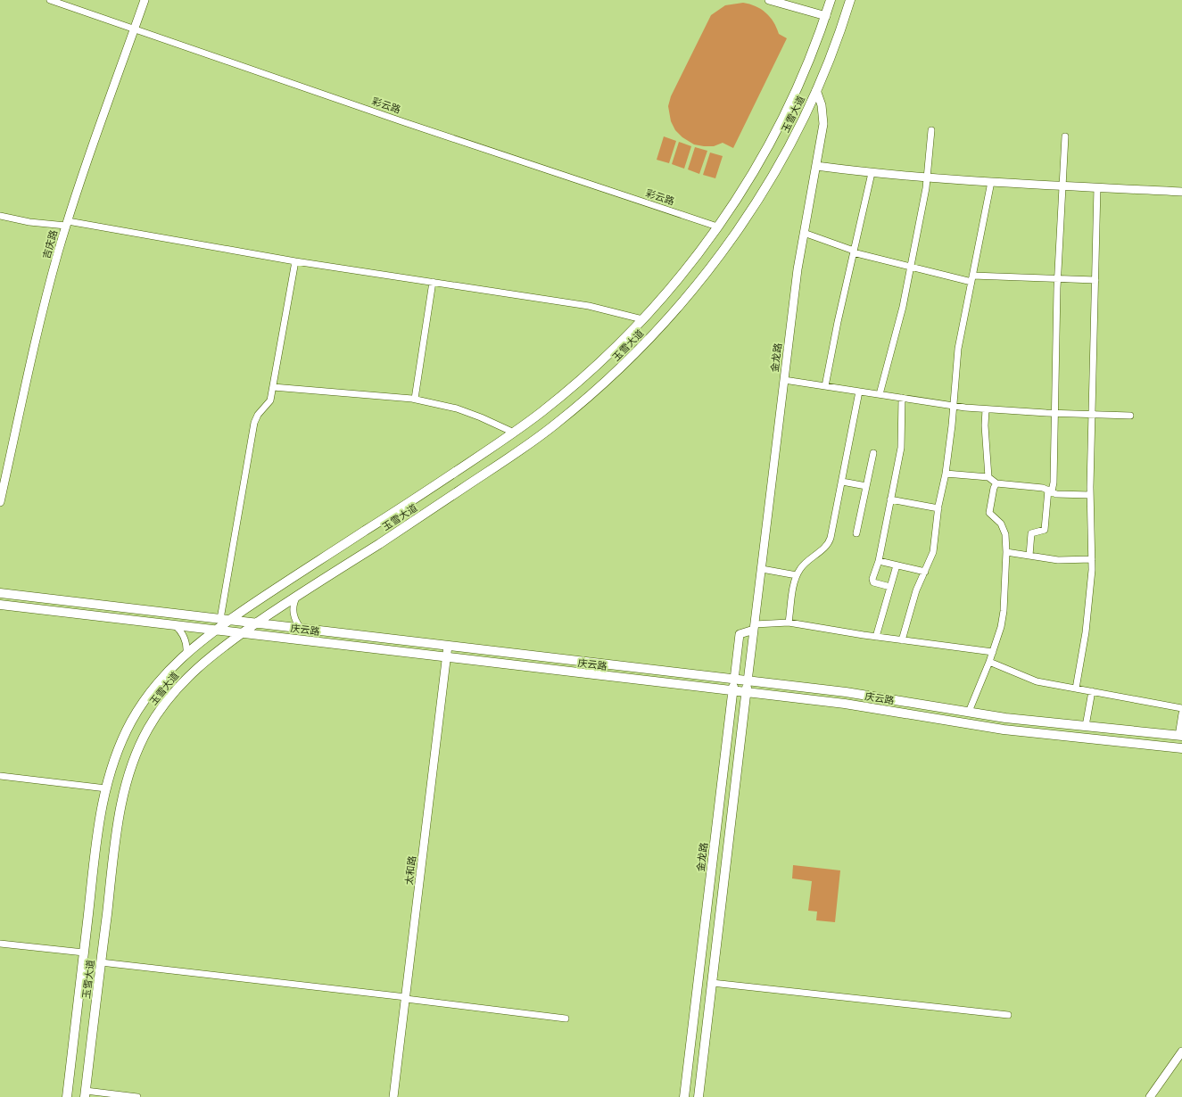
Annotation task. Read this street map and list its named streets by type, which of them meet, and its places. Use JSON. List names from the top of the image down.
{
  "streets": {
    "main road": ["玉雪大道", "金龙路", "庆云路"],
    "street": ["彩云路", "吉庆路", "太和路"]
  },
  "crossings": [
    ["彩云路", "玉雪大道"],
    ["彩云路", "吉庆路"],
    ["玉雪大道", "金龙路"],
    ["玉雪大道", "庆云路"],
    ["金龙路", "庆云路"],
    ["庆云路", "太和路"]
  ]
}
